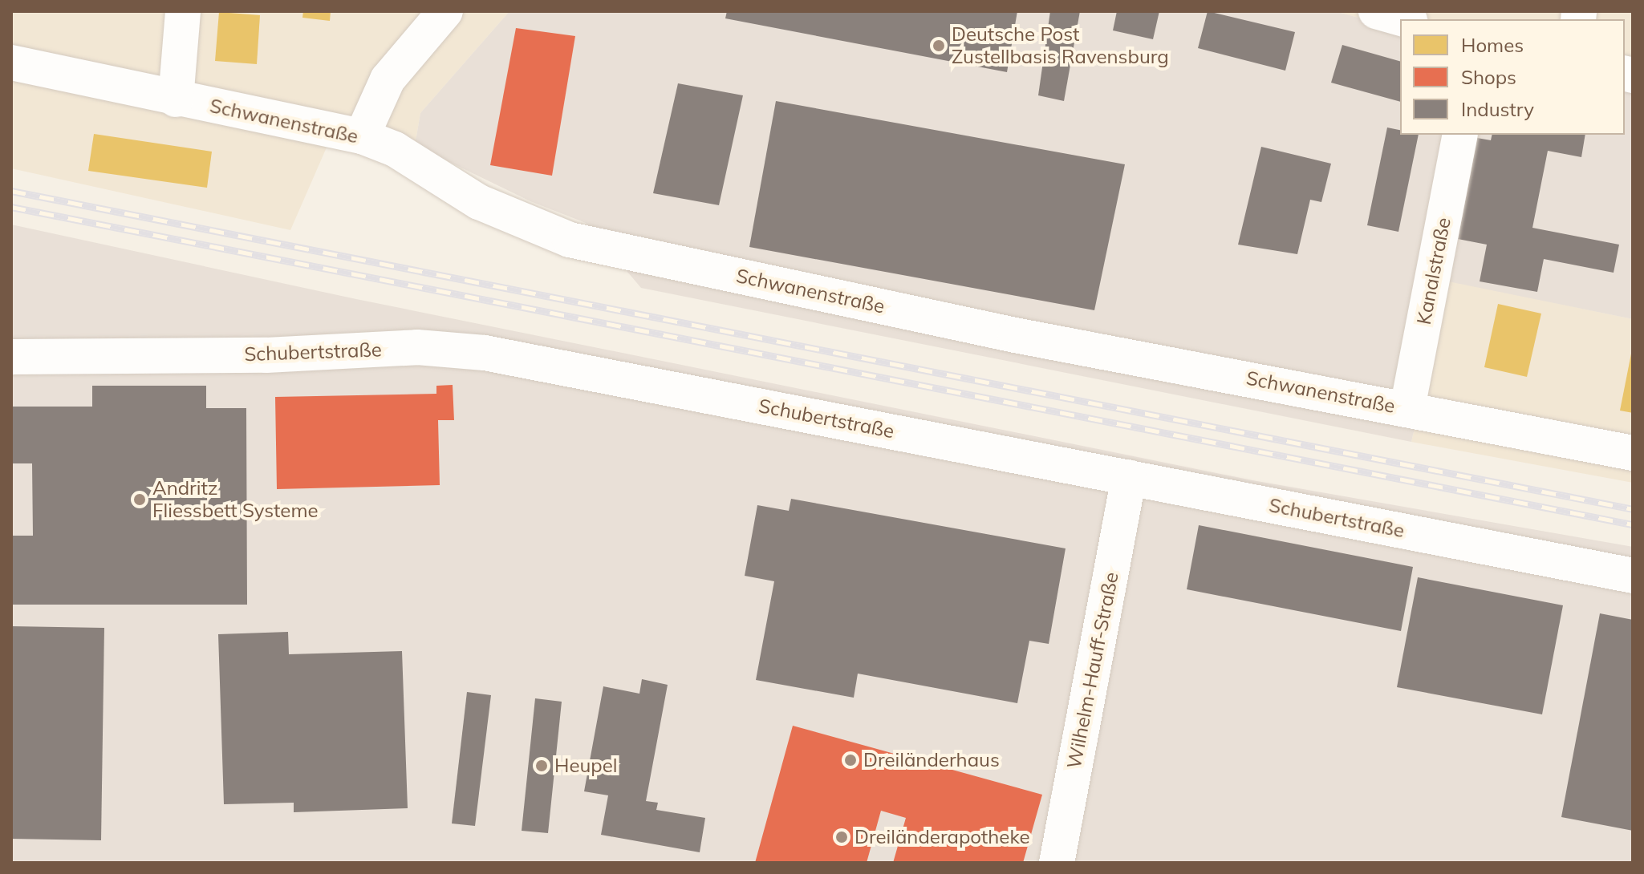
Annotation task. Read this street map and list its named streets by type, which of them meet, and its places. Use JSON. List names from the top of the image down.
{
  "streets": {
    "street": [
      "Schwanenstraße",
      "Kanalstraße",
      "Schubertstraße",
      "Wilhelm-Hauff-Straße"
    ]
  },
  "crossings": [
    ["Schwanenstraße", "Kanalstraße"],
    ["Schubertstraße", "Wilhelm-Hauff-Straße"]
  ],
  "places": [
    "Deutsche Post Zustellbasis Ravensburg",
    "Andritz Fliessbett Systeme",
    "Dreiländerhaus",
    "Heupel",
    "Dreiländerapotheke"
  ],
  "legend": ["Homes", "Shops", "Industry"]
}
